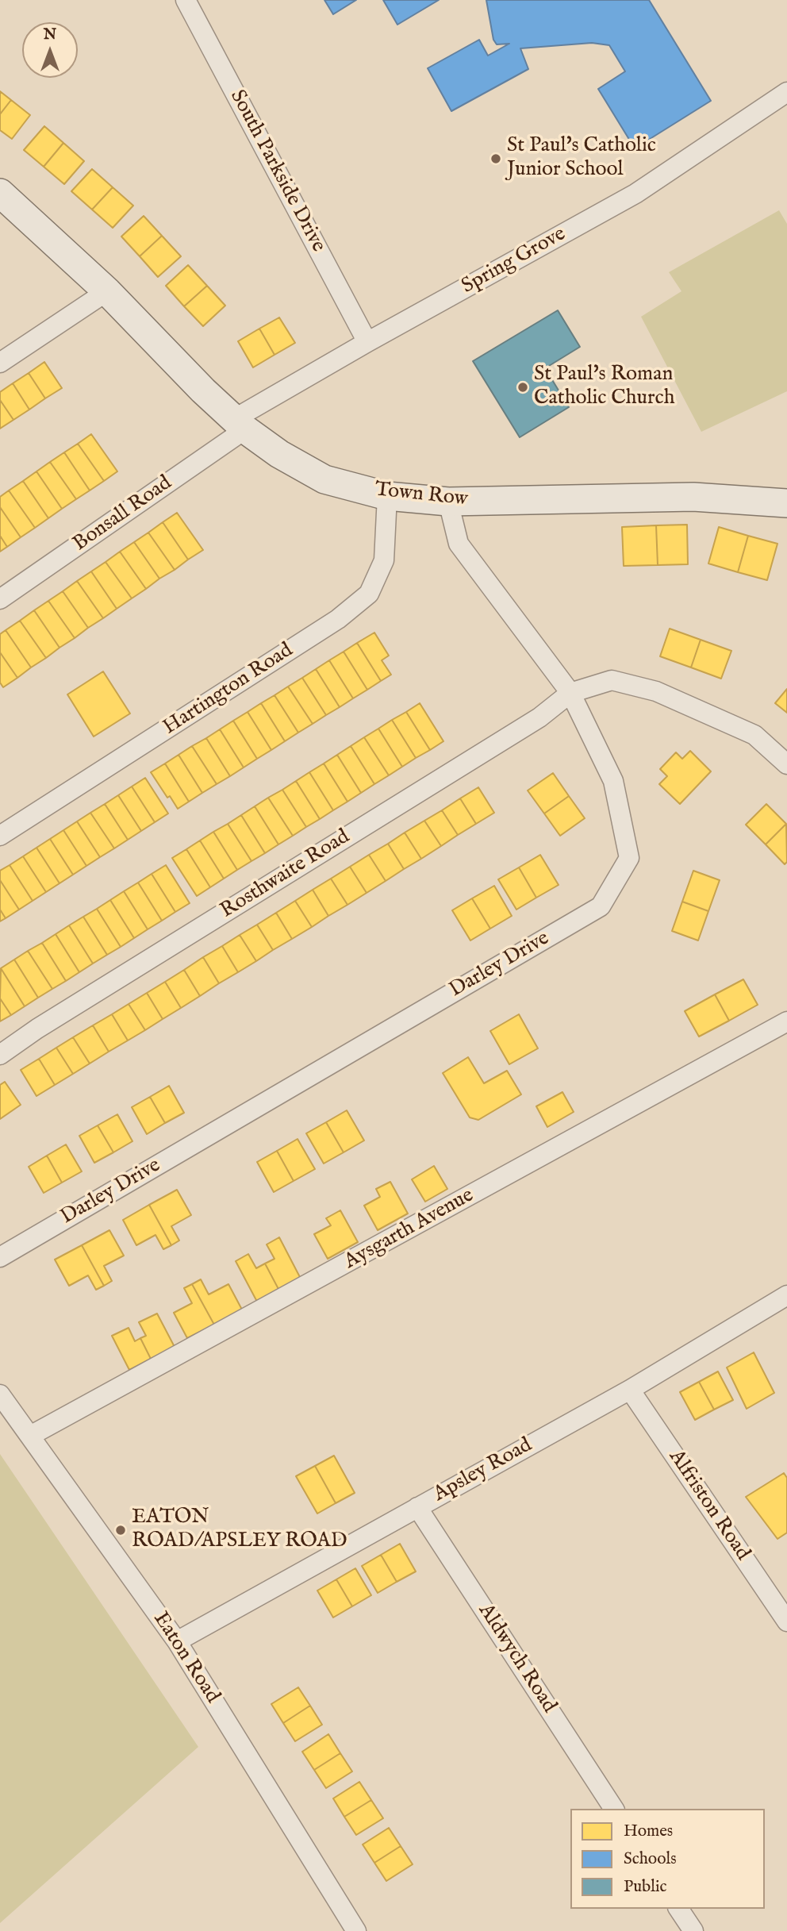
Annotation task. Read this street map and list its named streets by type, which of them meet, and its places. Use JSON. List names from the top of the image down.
{
  "streets": {
    "street": [
      "South Parkside Drive",
      "Spring Grove",
      "Town Row",
      "Bonsall Road",
      "Hartington Road",
      "Rosthwaite Road",
      "Darley Drive",
      "Aysgarth Avenue",
      "Apsley Road",
      "Alfriston Road",
      "Eaton Road",
      "Aldwych Road"
    ]
  },
  "crossings": [
    ["South Parkside Drive", "Spring Grove"],
    ["Spring Grove", "Town Row"],
    ["Spring Grove", "Bonsall Road"],
    ["Town Row", "Bonsall Road"],
    ["Town Row", "Hartington Road"],
    ["Town Row", "Darley Drive"],
    ["Rosthwaite Road", "Darley Drive"],
    ["Aysgarth Avenue", "Eaton Road"],
    ["Apsley Road", "Alfriston Road"],
    ["Apsley Road", "Eaton Road"],
    ["Apsley Road", "Aldwych Road"]
  ],
  "places": ["St Paul's Catholic Junior School", "St Paul's Roman Catholic Church", "EATON ROAD/APSLEY ROAD"],
  "legend": ["Homes", "Schools", "Public"],
  "north": "top"
}
